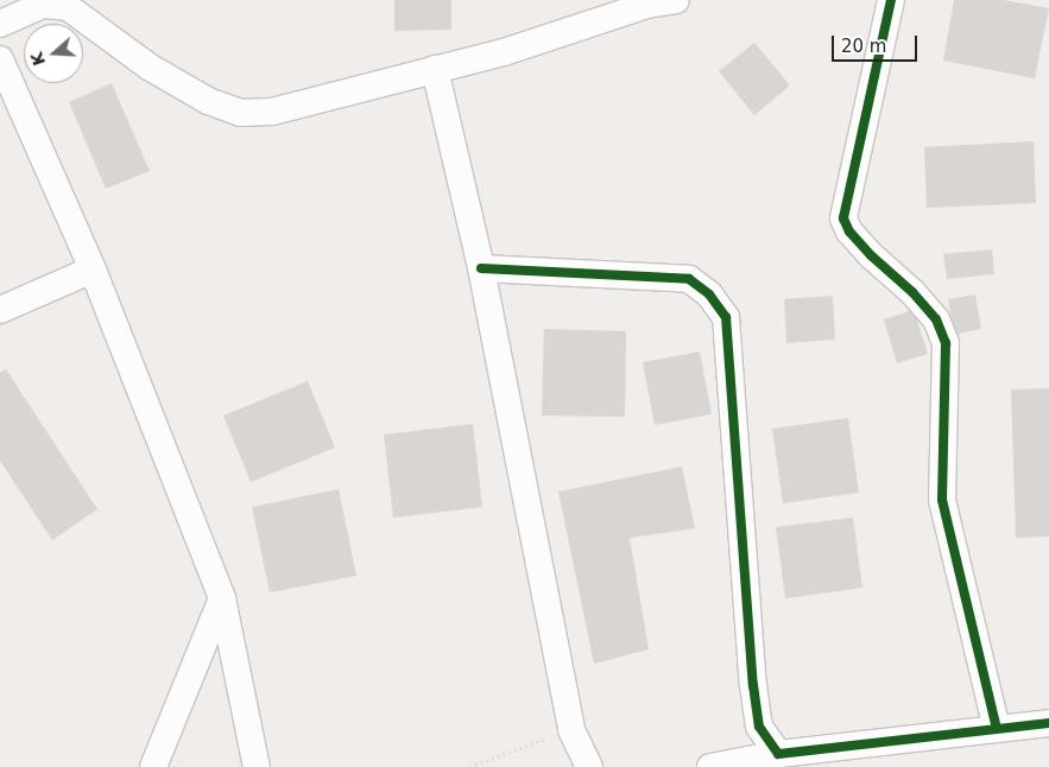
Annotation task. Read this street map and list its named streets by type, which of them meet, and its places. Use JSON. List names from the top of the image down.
{
  "scale_bar": "20 m",
  "north": "left"
}
